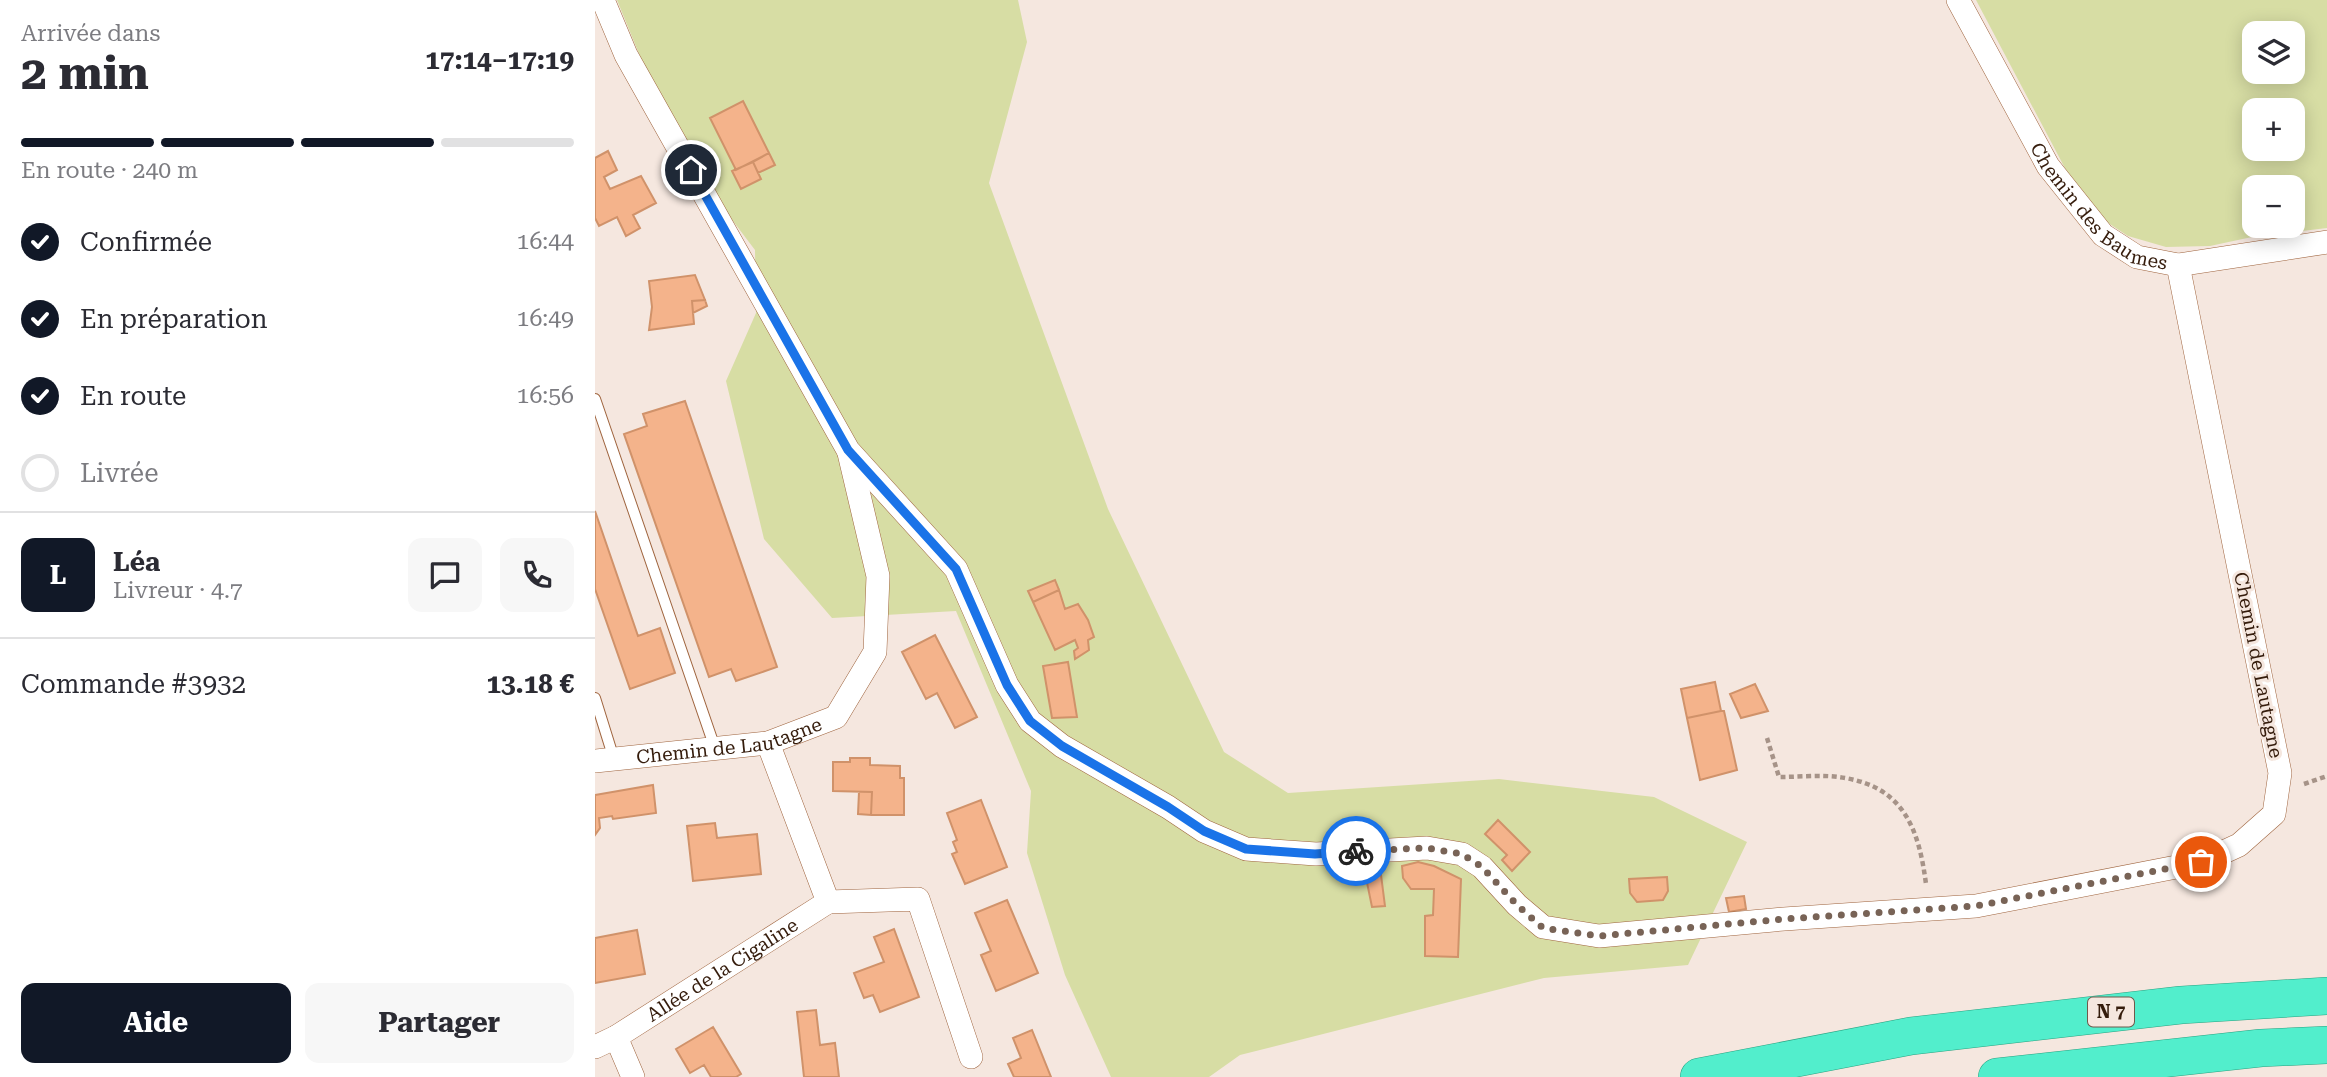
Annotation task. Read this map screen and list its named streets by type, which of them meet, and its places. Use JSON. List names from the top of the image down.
{
  "streets": {
    "highway": ["N 7"],
    "street": ["Chemin des Baumes", "Chemin de Lautagne", "Allée de la Cigaline"]
  },
  "crossings": [
    ["Chemin des Baumes", "Chemin de Lautagne"]
  ],
  "page": {
    "heading": ["2 min", "Arrivée dans", "17:14–17:19"],
    "panel": [
      "Léa",
      "Livreur · 4.7",
      "Commande #3932",
      "13.18 €"
    ],
    "map_buttons": ["+", "−"],
    "bar": "En route · 240 m",
    "list": [
      ["Confirmée", "16:44"],
      ["En préparation", "16:49"],
      ["En route", "16:56"],
      "Livrée"
    ],
    "round": "L",
    "buttons": ["Aide", "Partager"]
  }
}
